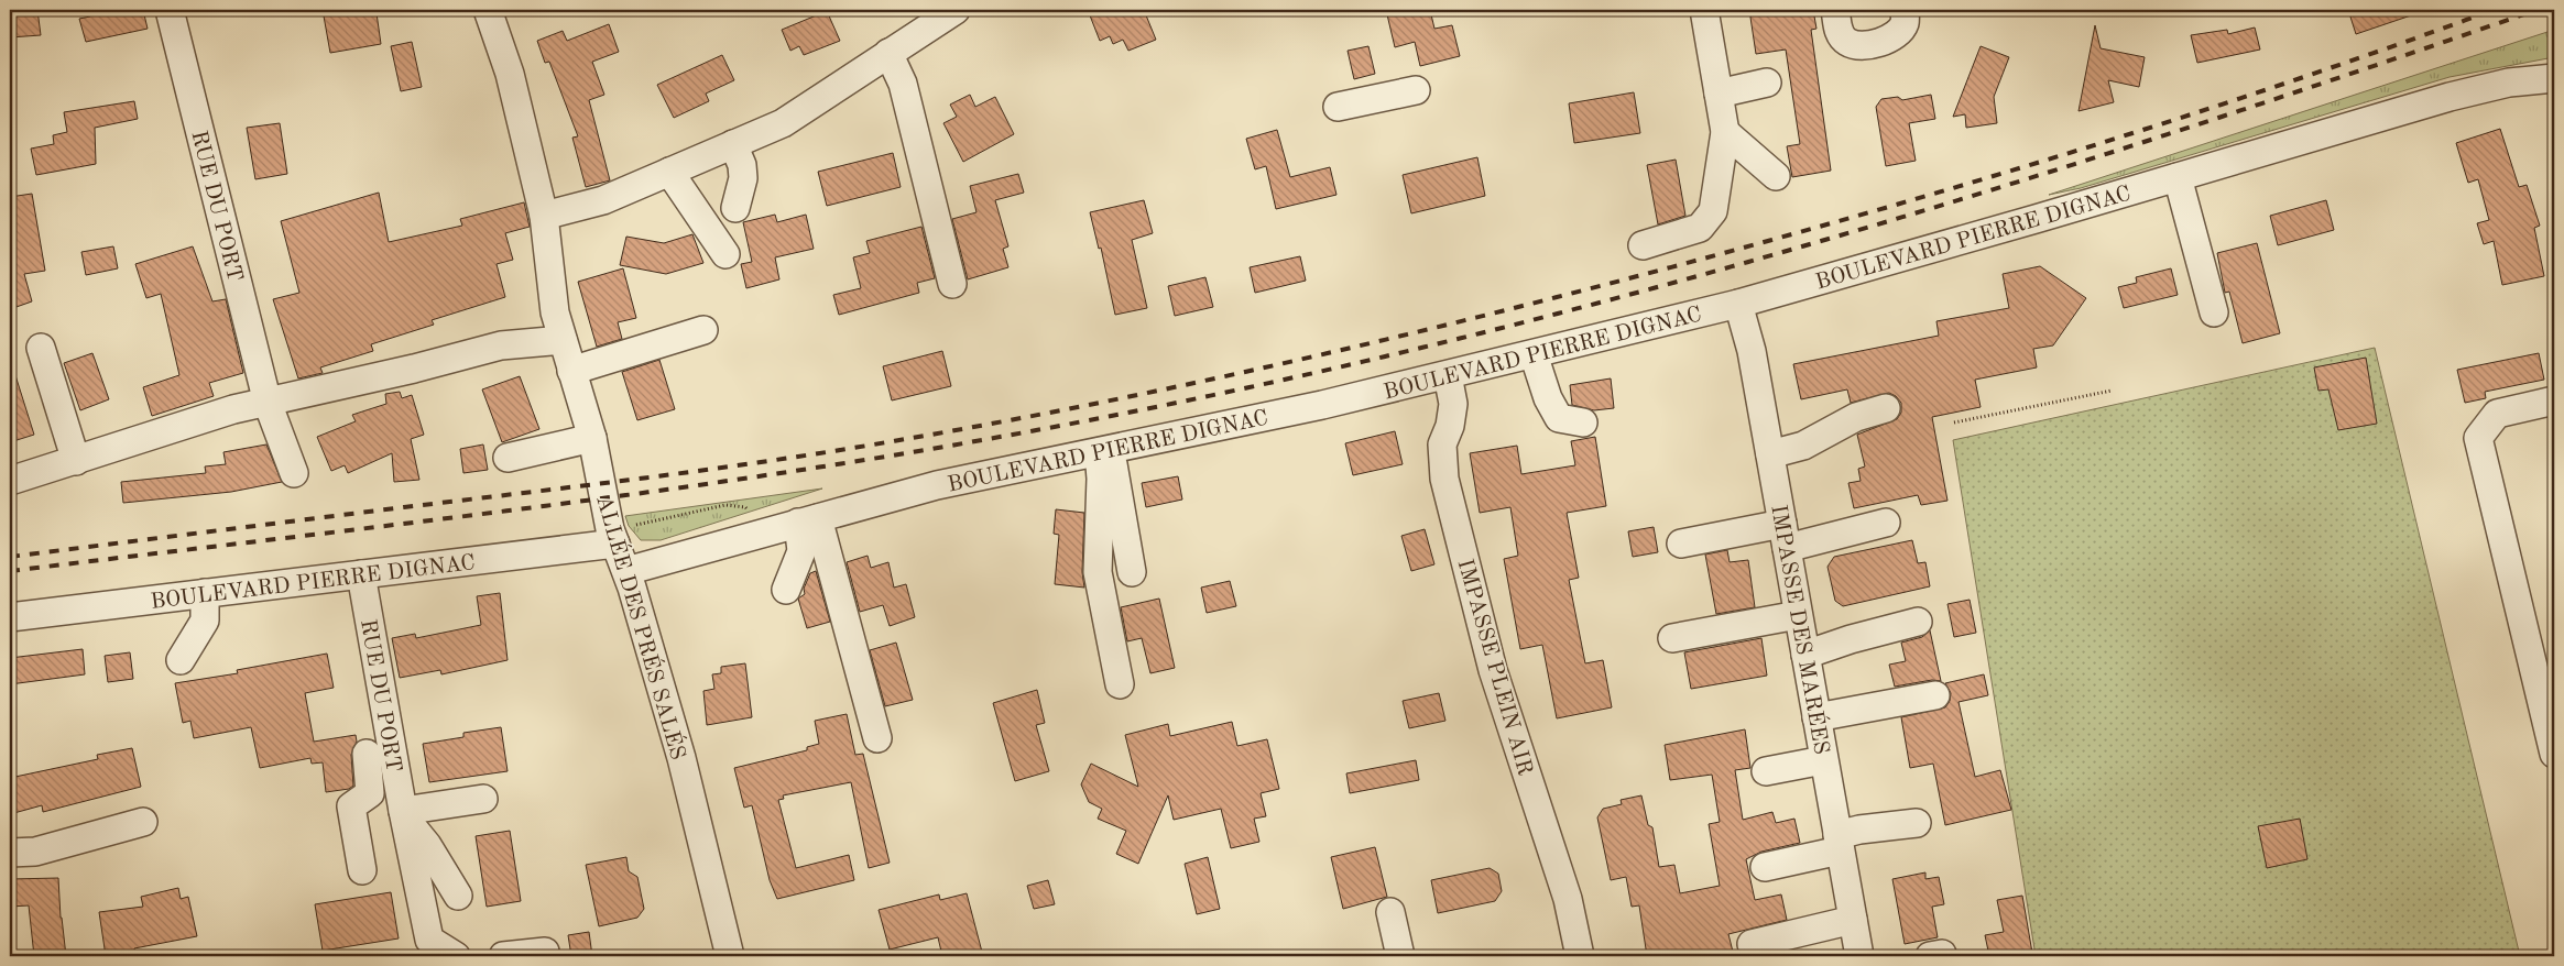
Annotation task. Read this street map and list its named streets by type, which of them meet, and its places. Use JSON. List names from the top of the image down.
{
  "streets": {
    "street": [
      "RUE DU PORT",
      "BOULEVARD PIERRE DIGNAC",
      "ALLÉE DES PRÉS SALÉS",
      "IMPASSE DES MARÉES",
      "IMPASSE PLEIN AIR"
    ]
  },
  "crossings": [
    ["RUE DU PORT", "BOULEVARD PIERRE DIGNAC"],
    ["BOULEVARD PIERRE DIGNAC", "ALLÉE DES PRÉS SALÉS"],
    ["BOULEVARD PIERRE DIGNAC", "IMPASSE DES MARÉES"],
    ["BOULEVARD PIERRE DIGNAC", "IMPASSE PLEIN AIR"]
  ]
}
